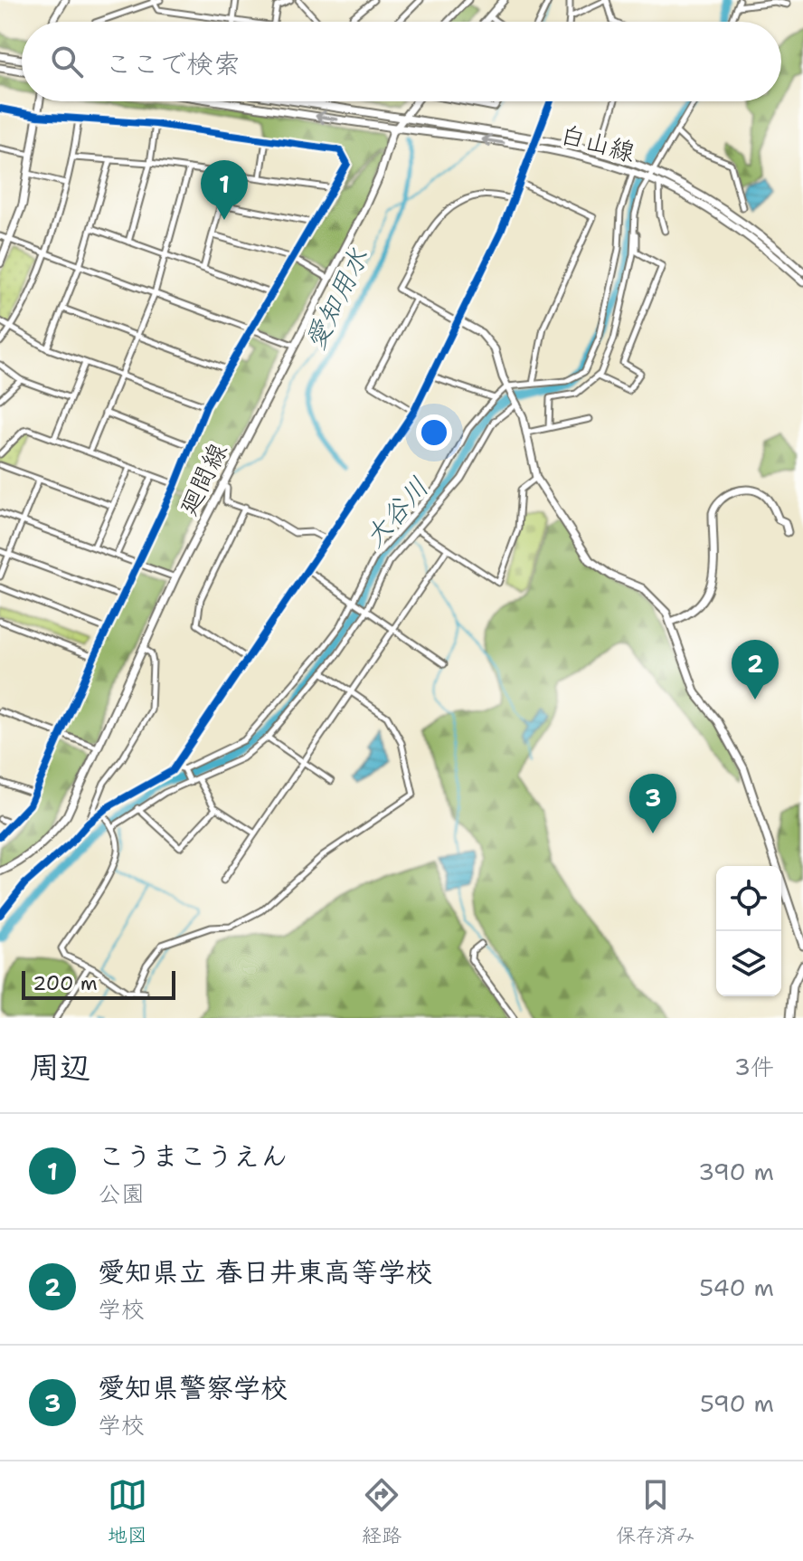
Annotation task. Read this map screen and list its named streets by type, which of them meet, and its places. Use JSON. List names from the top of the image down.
{
  "streets": {
    "street": ["白山線", "廻間線"]
  },
  "crossings": [
    ["白山線", "廻間線"]
  ],
  "water": ["愛知用水", "大谷川"],
  "scale_bar": "200 m",
  "page": {
    "search": "ここで検索",
    "pins": ["1", "2", "3"],
    "scale": "200 m",
    "heading": ["周辺", "3件"],
    "list": [
      {
        "mark": "1",
        "name": "こうまこうえん",
        "note": "公園",
        "value": "390 m"
      },
      {
        "mark": "2",
        "name": "愛知県立 春日井東高等学校",
        "note": "学校",
        "value": "540 m"
      },
      {
        "mark": "3",
        "name": "愛知県警察学校",
        "note": "学校",
        "value": "590 m"
      }
    ],
    "nav": ["地図", "経路", "保存済み"]
  }
}
